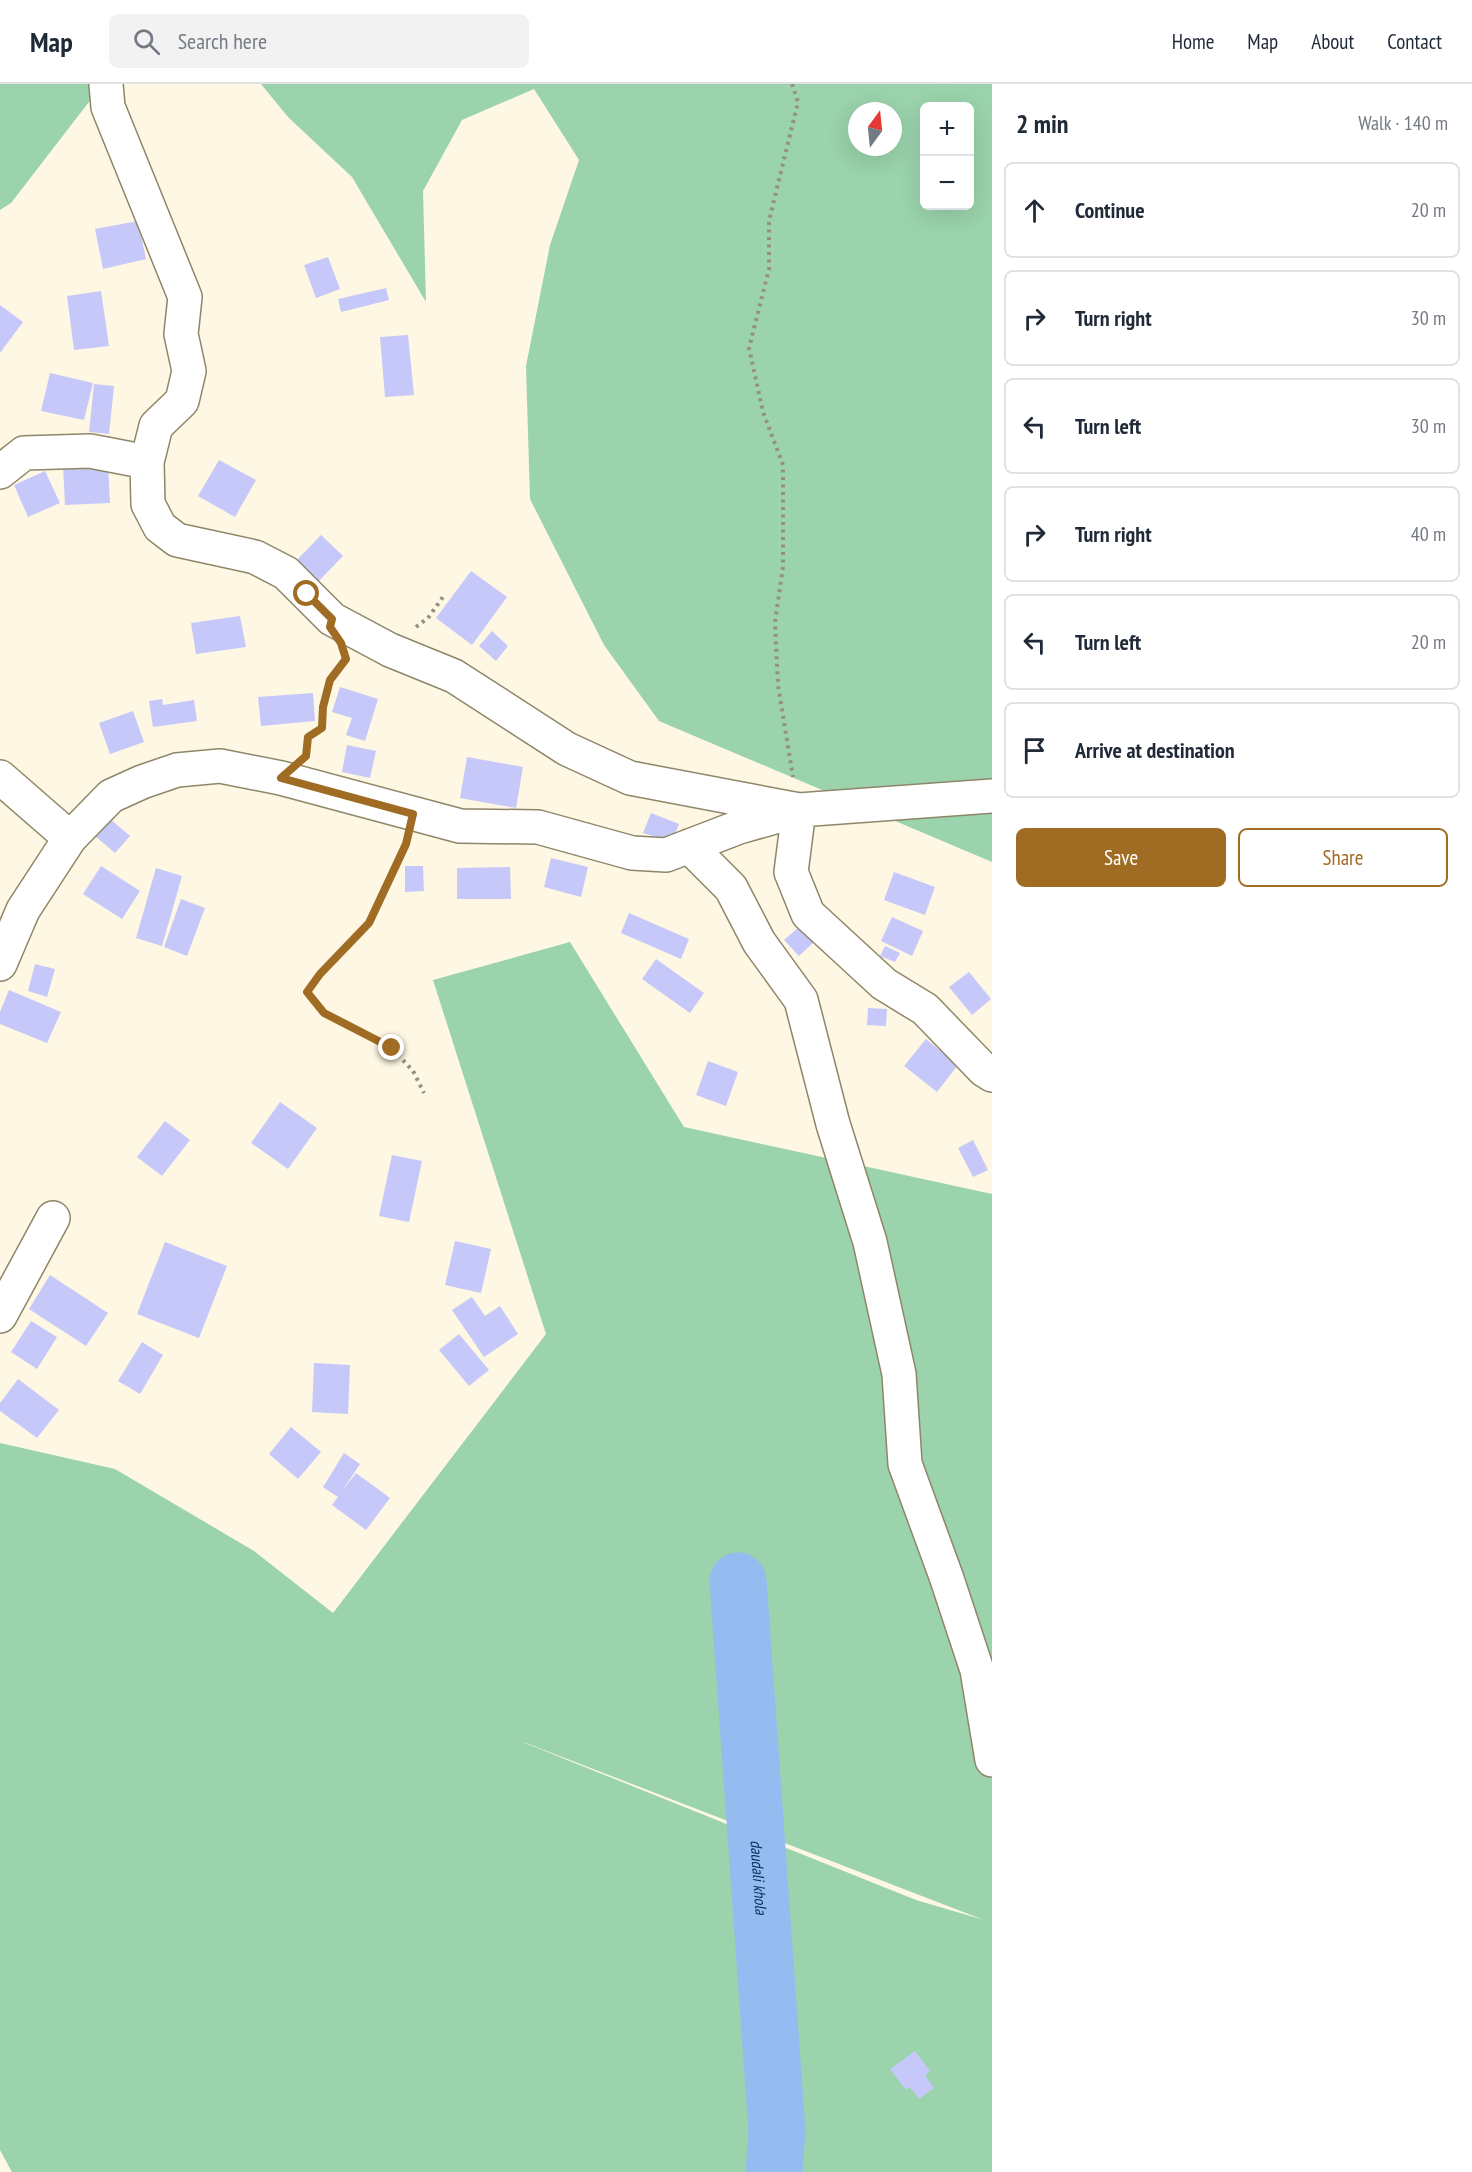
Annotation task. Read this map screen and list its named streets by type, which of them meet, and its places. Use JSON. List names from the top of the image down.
{
  "water": ["daudali khola"],
  "north": "top",
  "page": {
    "header": "Map",
    "search": "Search here",
    "nav": [
      "Home",
      "Map",
      "About",
      "Contact"
    ],
    "heading": ["2 min", "Walk · 140 m"],
    "map_buttons": ["+", "−"],
    "list": [
      ["Continue", "20 m"],
      ["Turn right", "30 m"],
      ["Turn left", "30 m"],
      ["Turn right", "40 m"],
      ["Turn left", "20 m"],
      "Arrive at destination"
    ],
    "buttons": ["Save", "Share"]
  }
}
